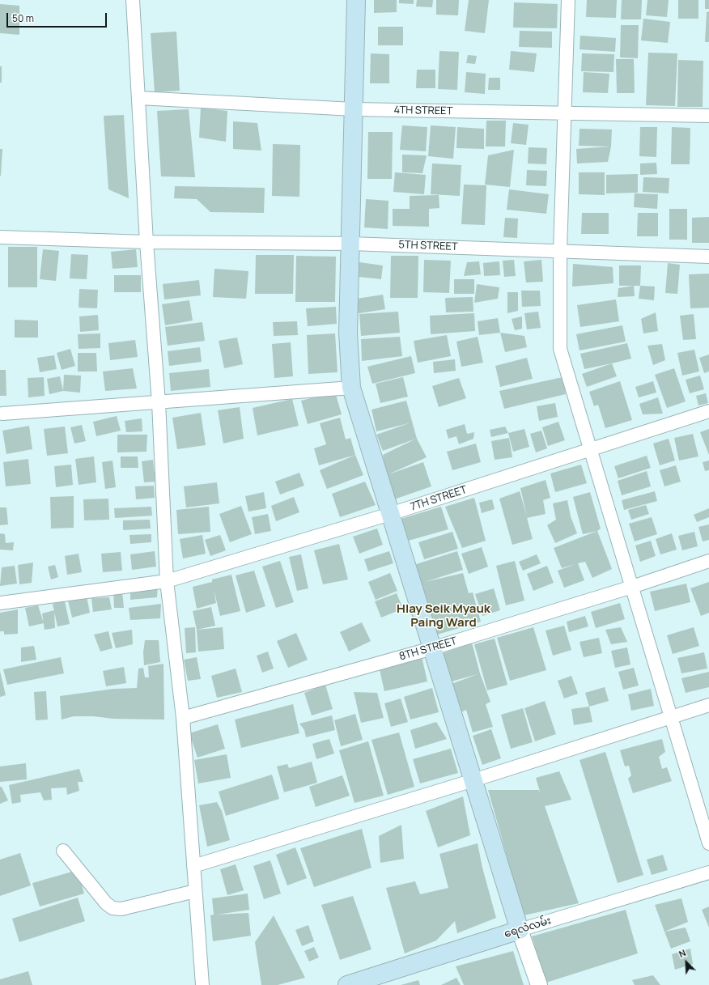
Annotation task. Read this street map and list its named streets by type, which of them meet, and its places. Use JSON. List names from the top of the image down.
{
  "streets": {
    "main road": ["ရေလဲလမ်း"],
    "street": [
      "4TH STREET",
      "5TH STREET",
      "7TH STREET",
      "8TH STREET"
    ]
  },
  "districts": ["Hlay Seik Myauk Paing Ward"],
  "scale_bar": "50 m",
  "north": "top left"
}
